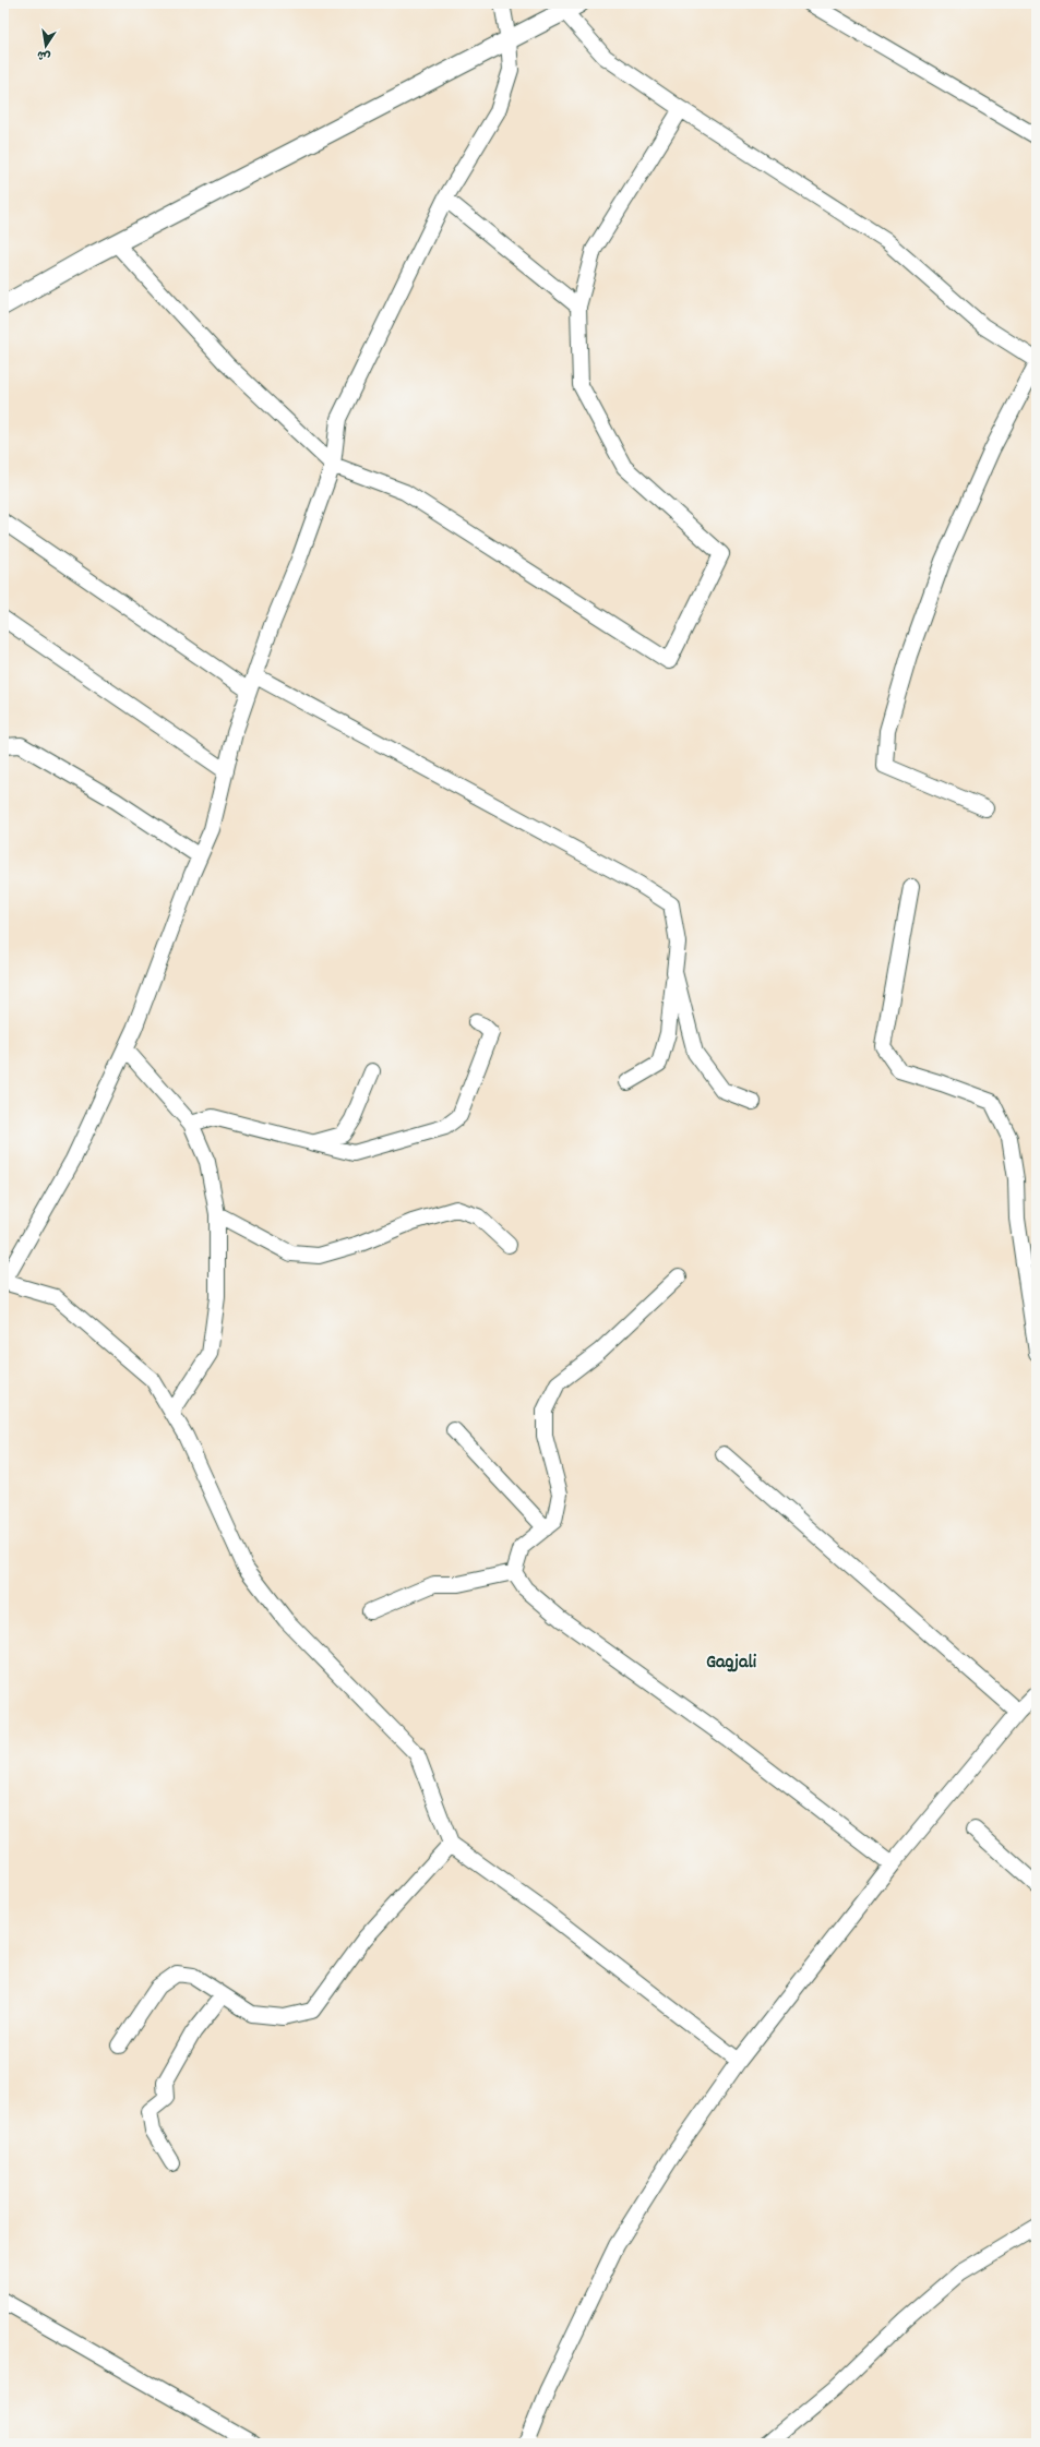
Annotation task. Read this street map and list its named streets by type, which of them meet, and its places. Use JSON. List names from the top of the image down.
{
  "districts": ["Gagjali"],
  "north": "bottom"
}
